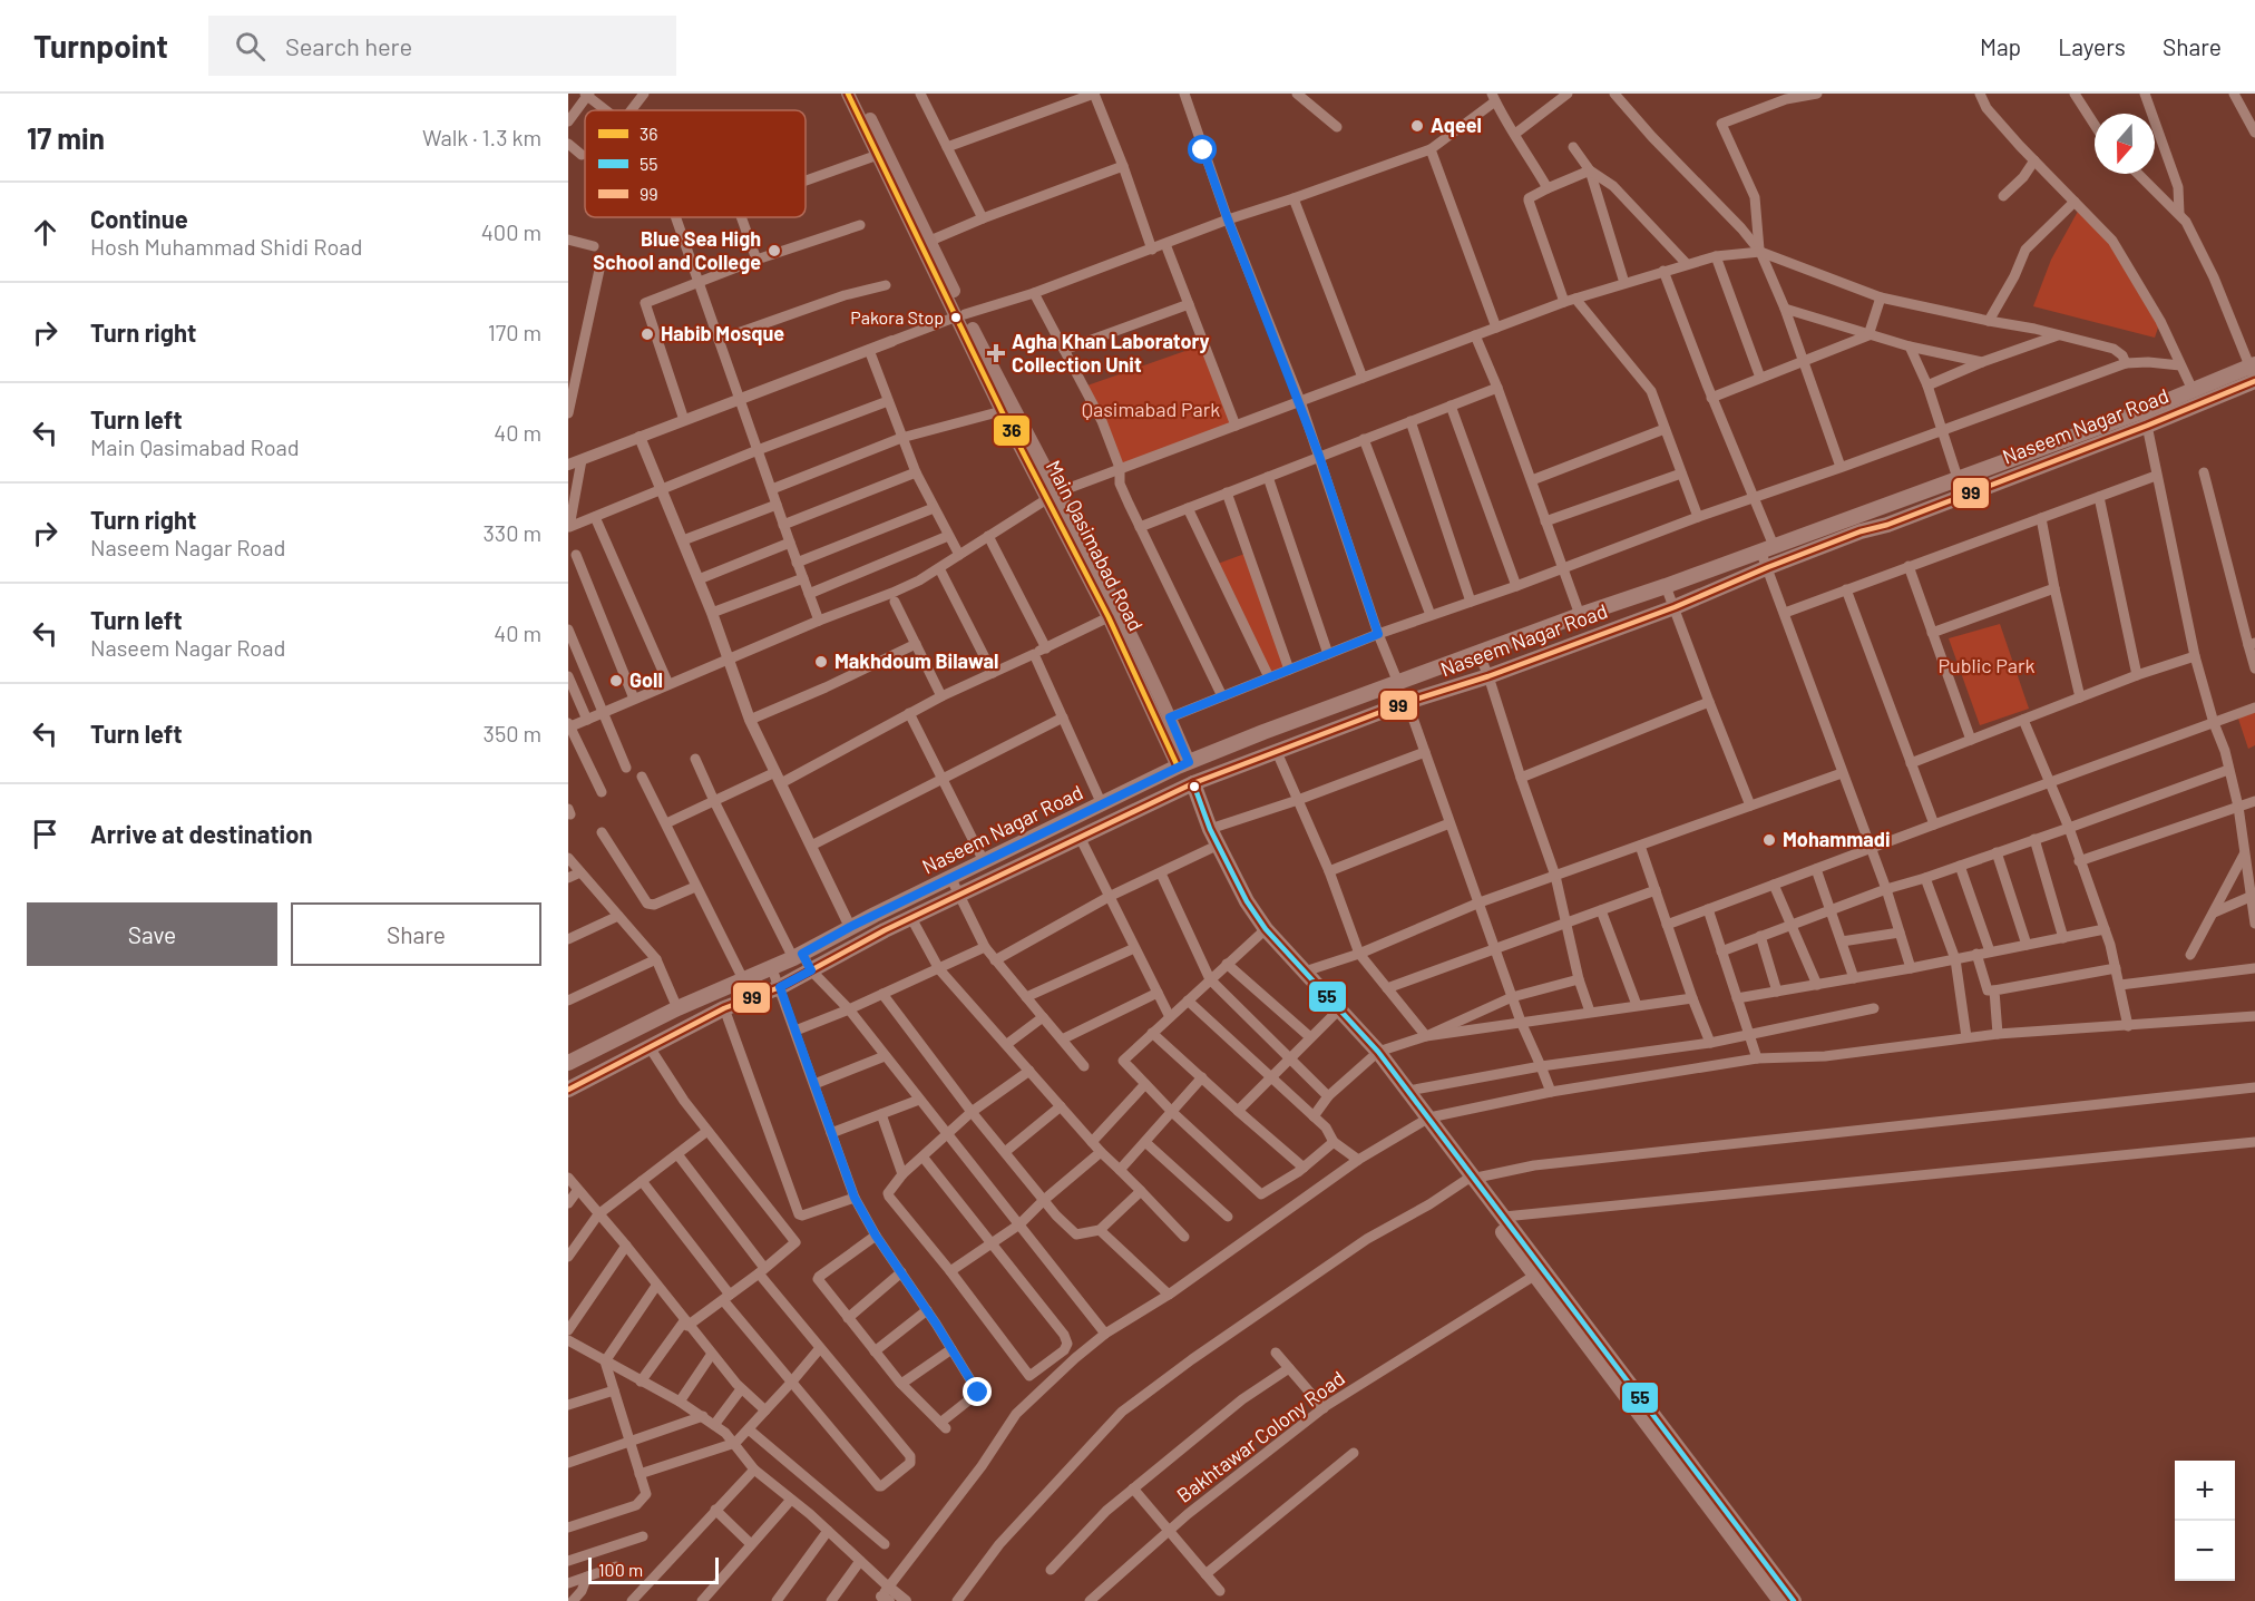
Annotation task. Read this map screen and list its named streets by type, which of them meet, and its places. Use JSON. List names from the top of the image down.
{
  "streets": {
    "main road": ["Naseem Nagar Road", "Main Qasimabad Road"],
    "street": ["Bakhtawar Colony Road"]
  },
  "crossings": [
    ["Naseem Nagar Road", "Main Qasimabad Road"]
  ],
  "parks": ["Qasimabad Park", "Public Park"],
  "places": {
    "other": [
      "Aqeel",
      "Blue Sea High School and College",
      "Pakora Stop",
      "Habib Mosque",
      "Makhdoum Bilawal",
      "Goll",
      "Mohammadi"
    ],
    "health": ["Agha Khan Laboratory Collection Unit"]
  },
  "lines": ["transit line 36", "transit line 99", "transit line 55"],
  "legend": ["36", "55", "99"],
  "scale_bar": "100 m",
  "north": "bottom",
  "page": {
    "header": "Turnpoint",
    "search": "Search here",
    "nav": ["Map", "Layers", "Share"],
    "heading": ["17 min", "Walk · 1.3 km"],
    "list": [
      ["Continue", "Hosh Muhammad Shidi Road", "400 m"],
      ["Turn right", "170 m"],
      ["Turn left", "Main Qasimabad Road", "40 m"],
      ["Turn right", "Naseem Nagar Road", "330 m"],
      ["Turn left", "Naseem Nagar Road", "40 m"],
      ["Turn left", "350 m"],
      "Arrive at destination"
    ],
    "buttons": ["Save", "Share"],
    "map_buttons": ["+", "−"],
    "scale": "100 m"
  }
}
